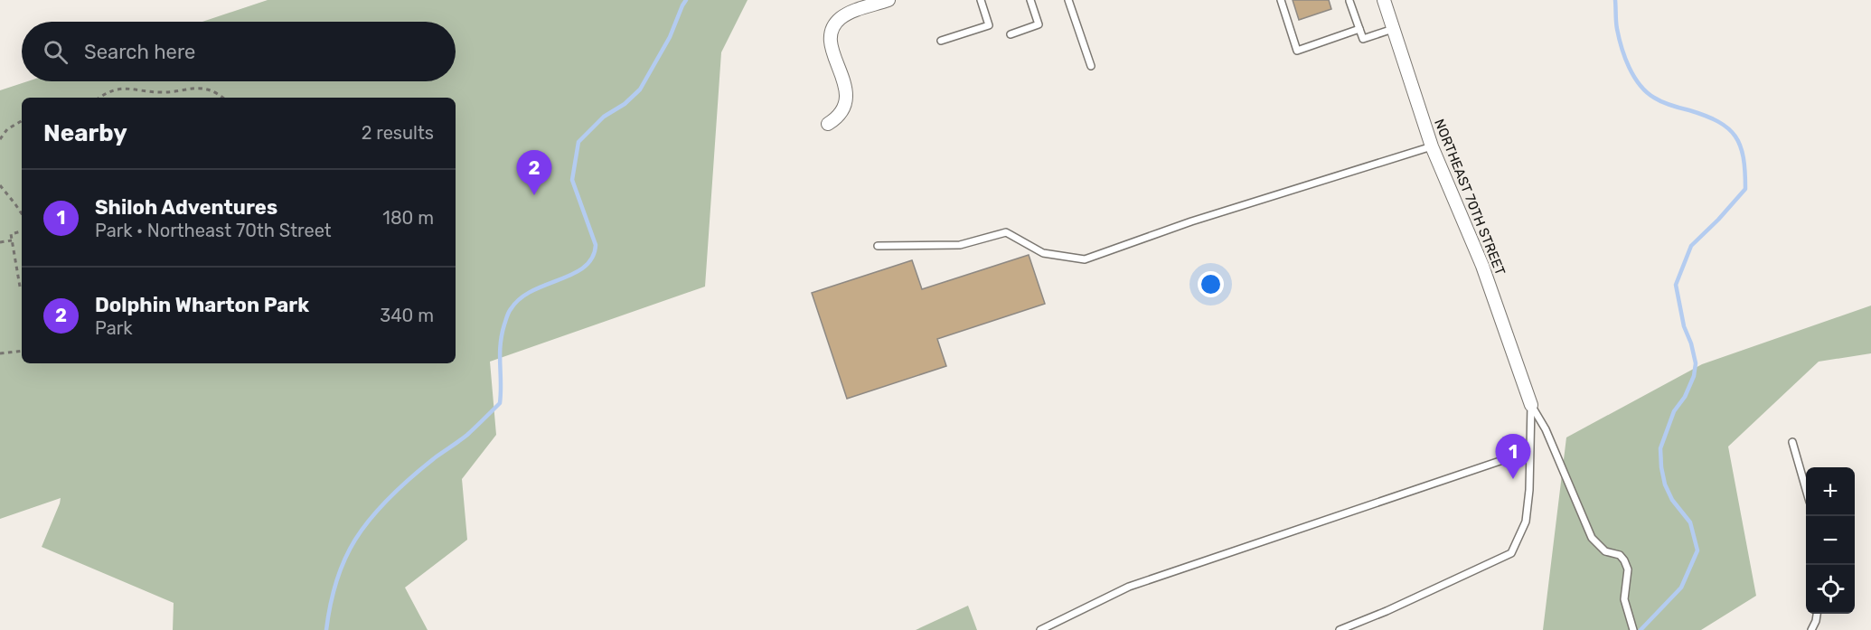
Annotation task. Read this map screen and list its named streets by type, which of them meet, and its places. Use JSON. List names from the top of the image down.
{
  "streets": {
    "street": ["NORTHEAST 70TH STREET"]
  },
  "page": {
    "search": "Search here",
    "heading": ["Nearby", "2 results"],
    "pins": ["2", "1"],
    "list": [
      {
        "mark": "1",
        "name": "Shiloh Adventures",
        "note": "Park · Northeast 70th Street",
        "value": "180 m"
      },
      {
        "mark": "2",
        "name": "Dolphin Wharton Park",
        "note": "Park",
        "value": "340 m"
      }
    ],
    "map_buttons": ["+", "−"]
  }
}
